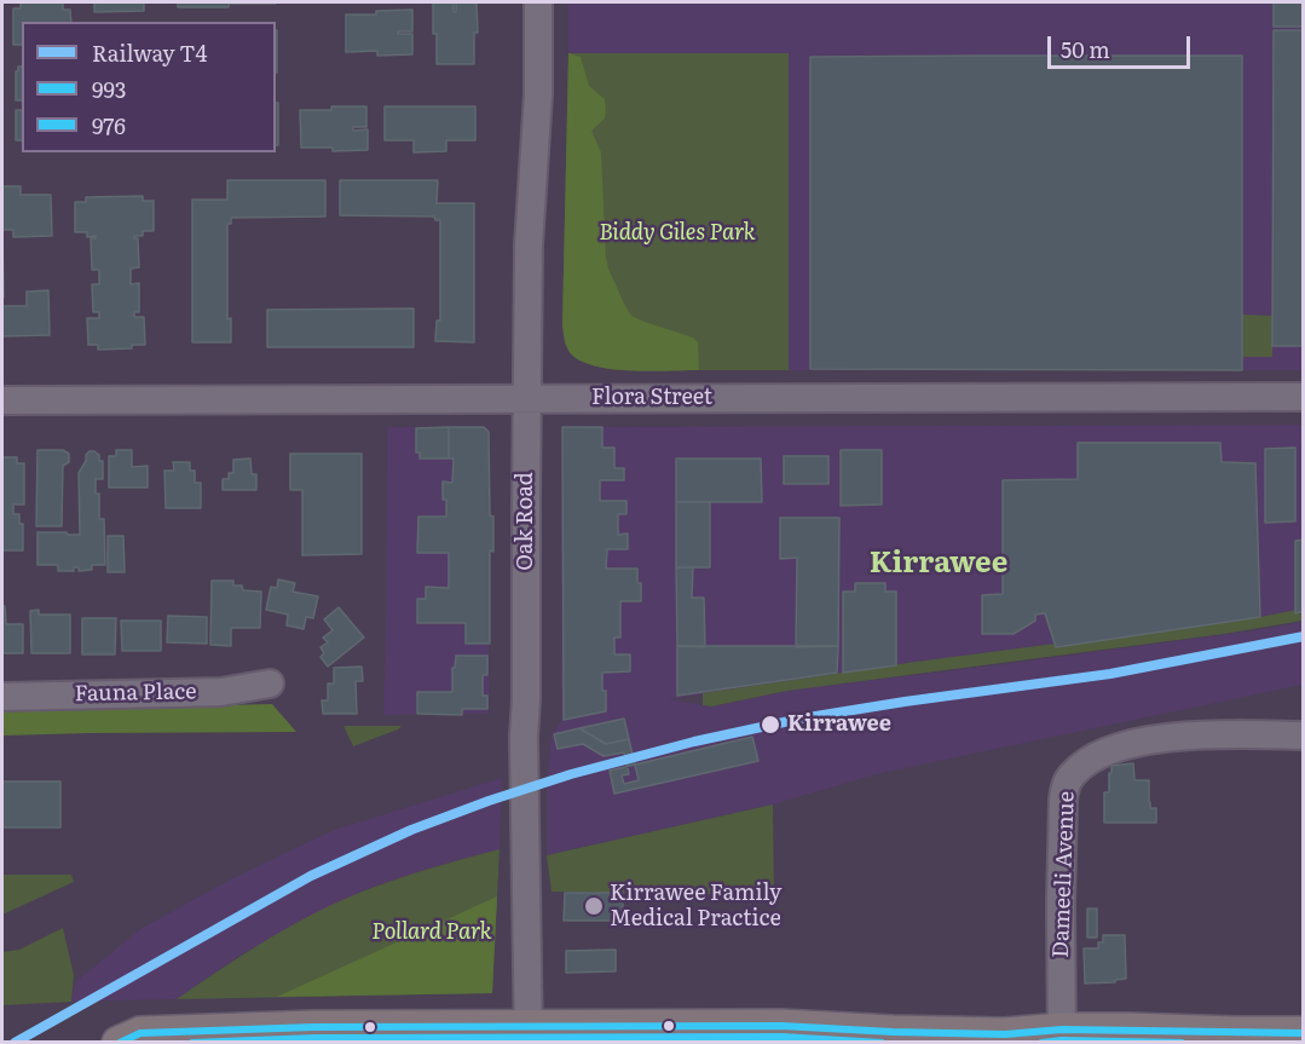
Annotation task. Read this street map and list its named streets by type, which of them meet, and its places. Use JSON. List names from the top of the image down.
{
  "streets": {
    "street": [
      "Flora Street",
      "Oak Road",
      "Fauna Place",
      "Dameeli Avenue"
    ]
  },
  "crossings": [
    ["Flora Street", "Oak Road"]
  ],
  "districts": ["Kirrawee"],
  "parks": ["Biddy Giles Park", "Pollard Park"],
  "places": ["Kirrawee", "Kirrawee Family Medical Practice"],
  "lines": ["rail line T4", "transit line 993", "transit line 976"],
  "legend": ["Railway T4", "993", "976"],
  "scale_bar": "50 m"
}
